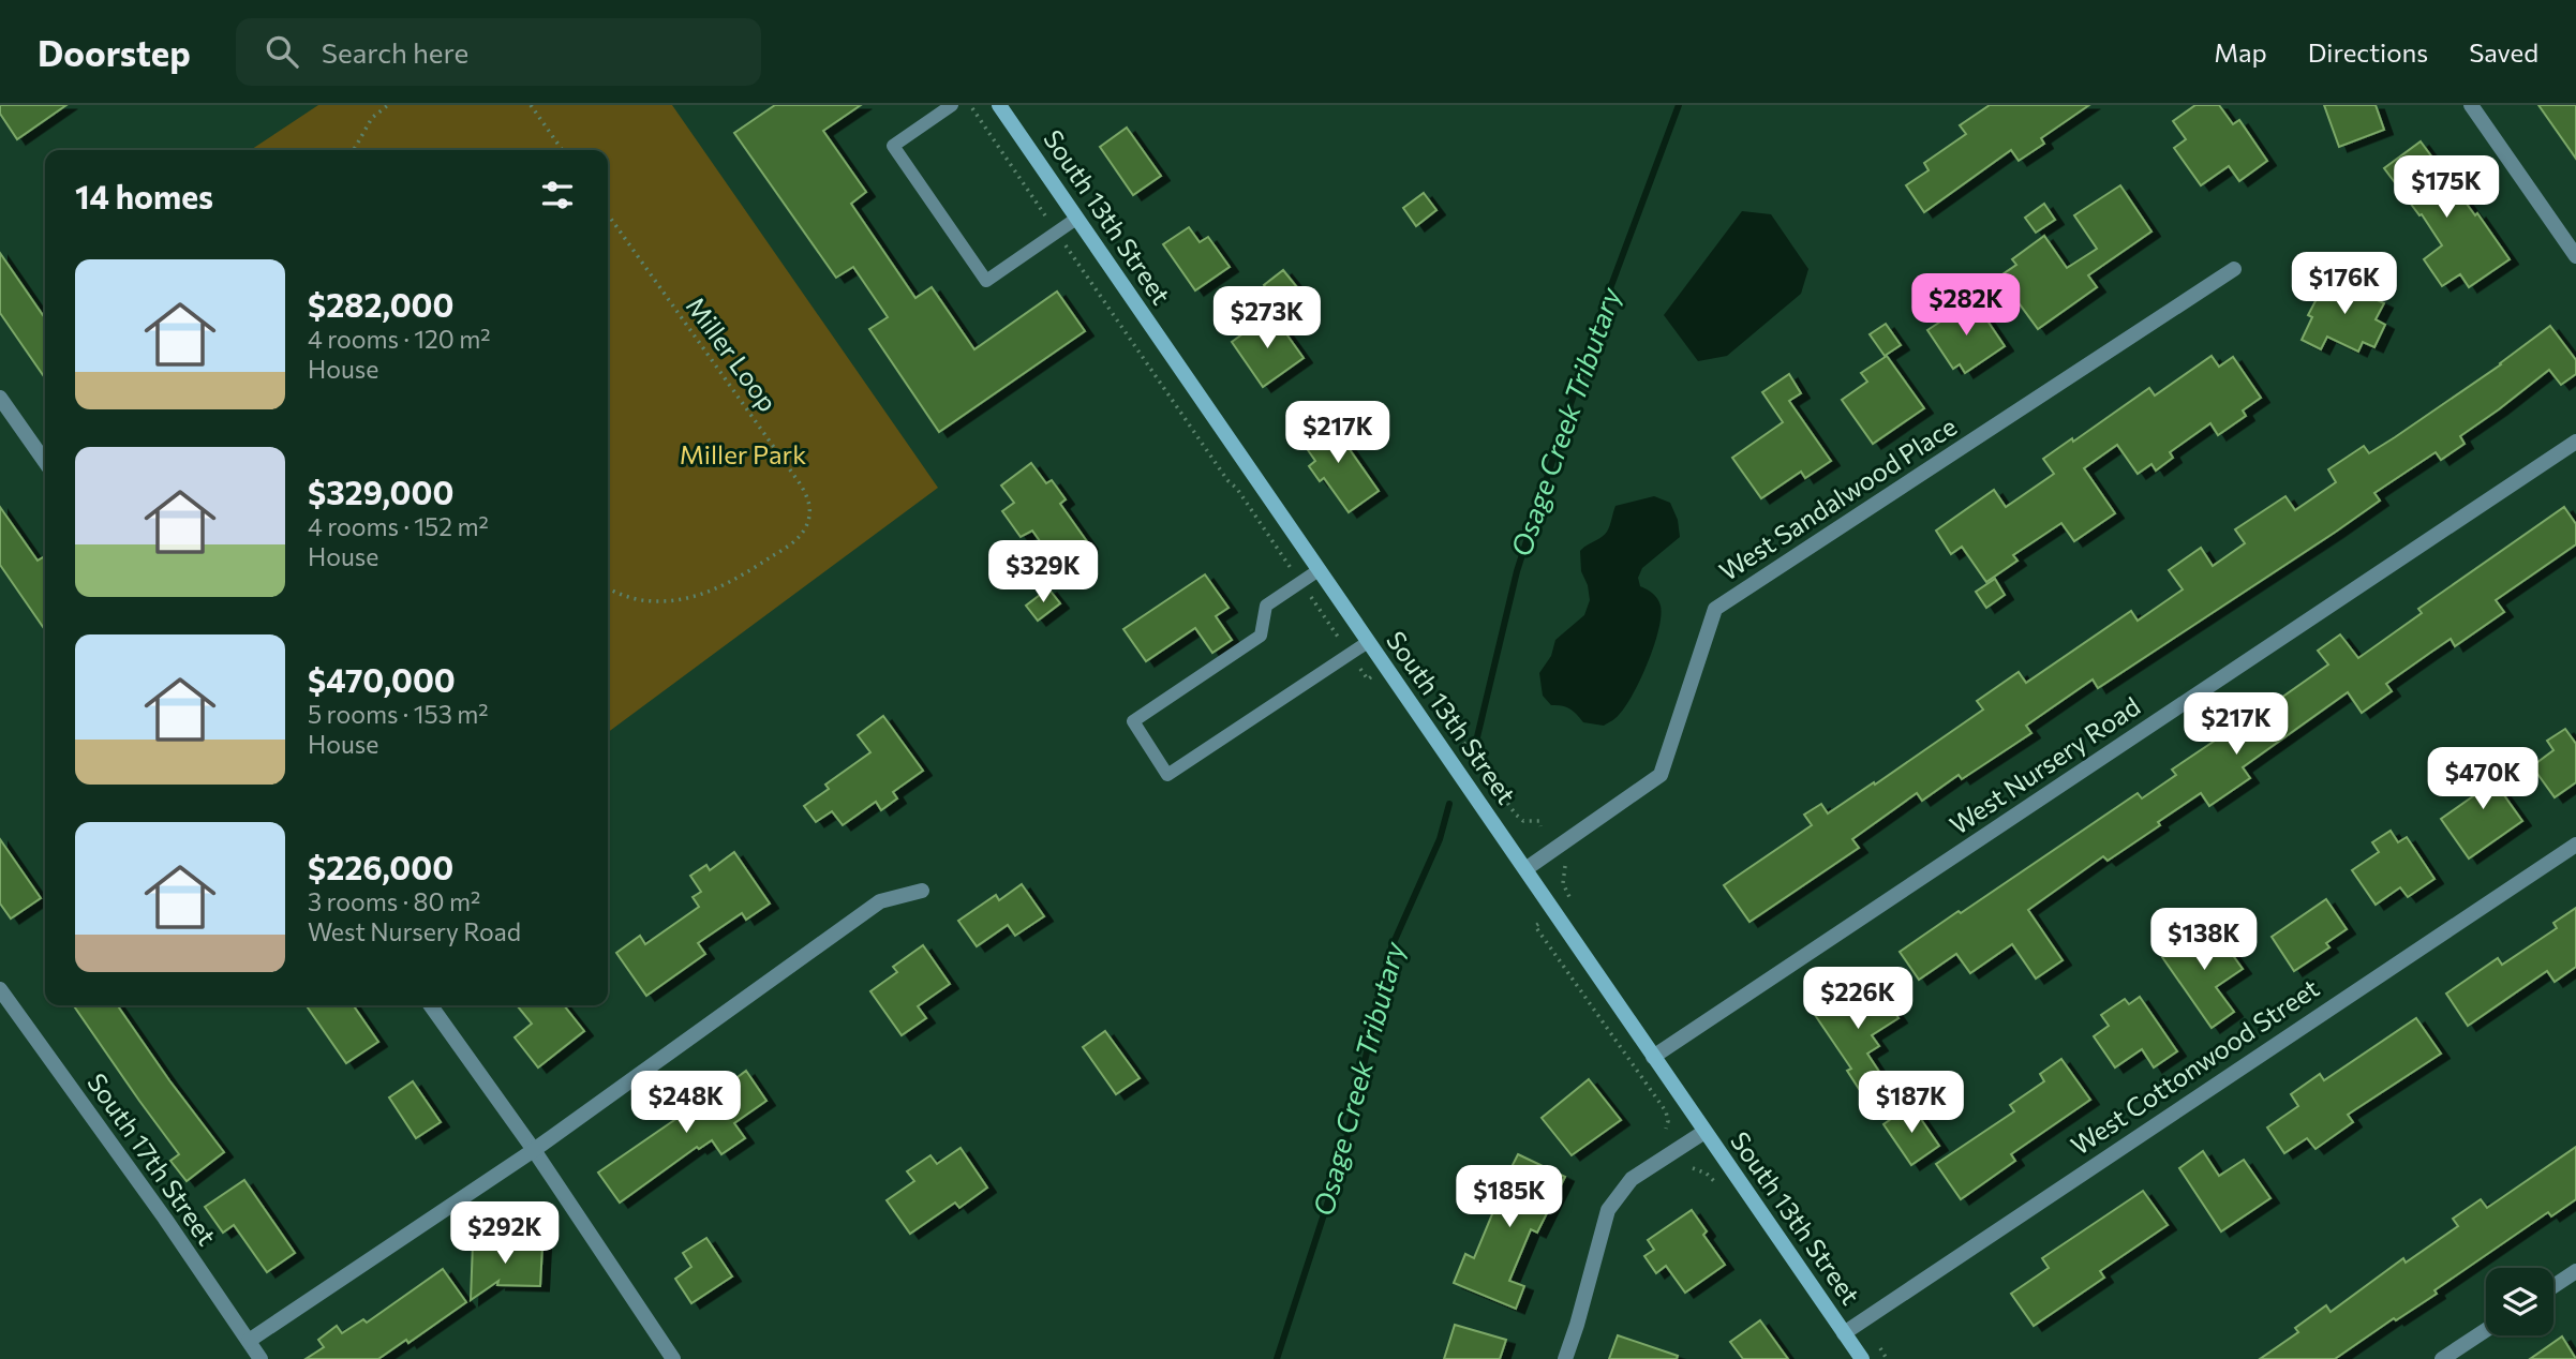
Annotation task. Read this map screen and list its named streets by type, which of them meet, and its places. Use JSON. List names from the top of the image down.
{
  "streets": {
    "street": [
      "South 13th Street",
      "West Sandalwood Place",
      "West Nursery Road",
      "West Cottonwood Street",
      "South 17th Street"
    ],
    "path": ["Miller Loop"]
  },
  "crossings": [
    ["South 13th Street", "West Sandalwood Place"],
    ["South 13th Street", "West Nursery Road"],
    ["South 13th Street", "West Cottonwood Street"]
  ],
  "water": ["Osage Creek Tributary"],
  "parks": ["Miller Park"],
  "page": {
    "header": "Doorstep",
    "search": "Search here",
    "nav": ["Map", "Directions", "Saved"],
    "heading": "14 homes",
    "price": [
      "$175K",
      "$176K",
      "$282K",
      "$273K",
      "$217K",
      "$329K",
      "$217K",
      "$470K",
      "$138K",
      "$226K",
      "$248K",
      "$187K",
      "$185K",
      "$292K"
    ],
    "list": [
      {
        "name": "$282,000",
        "note": "4 rooms · 120 m² · House"
      },
      {
        "name": "$329,000",
        "note": "4 rooms · 152 m² · House"
      },
      {
        "name": "$470,000",
        "note": "5 rooms · 153 m² · House"
      },
      {
        "name": "$226,000",
        "note": "3 rooms · 80 m² · West Nursery Road"
      }
    ]
  }
}
